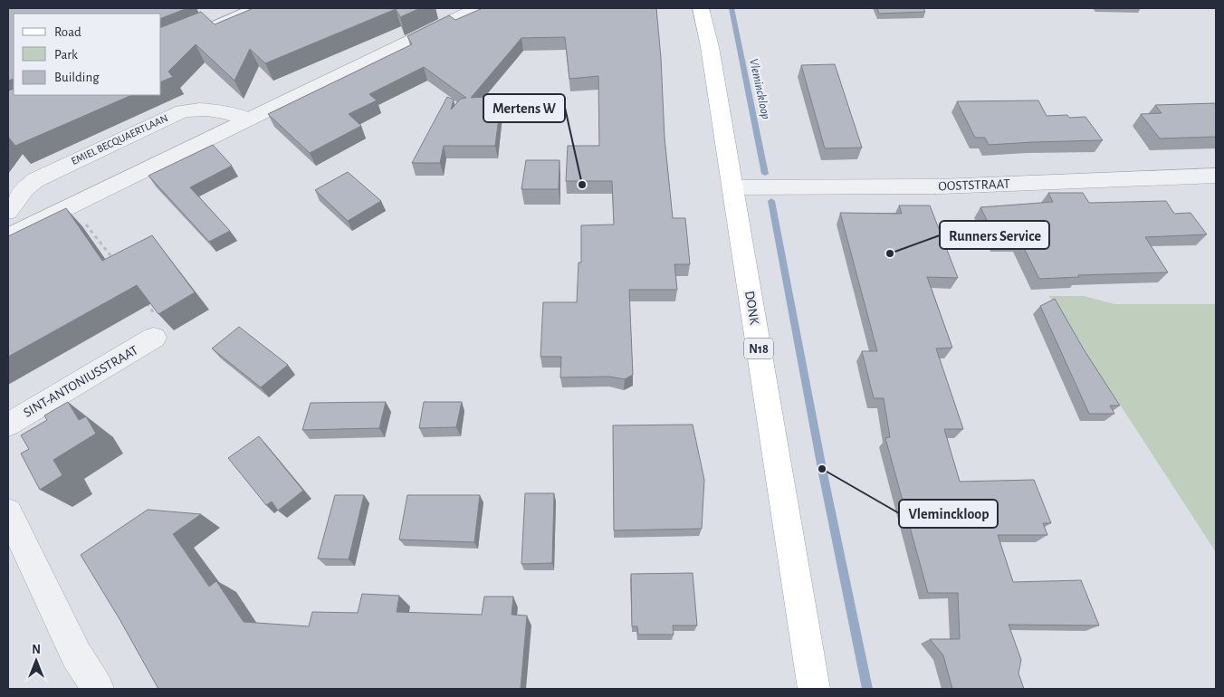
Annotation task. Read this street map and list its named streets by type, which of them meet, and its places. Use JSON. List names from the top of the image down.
{
  "streets": {
    "main road": ["DONK", "N18"],
    "street": ["EMIEL BECQUAERTLAAN", "OOSTSTRAAT", "SINT-ANTONIUSSTRAAT"]
  },
  "crossings": [
    ["OOSTSTRAAT", "DONK"]
  ],
  "water": ["Vleminckloop"],
  "places": ["Mertens W", "Runners Service", "Vleminckloop"],
  "legend": ["Road", "Park", "Building"],
  "north": "top"
}
